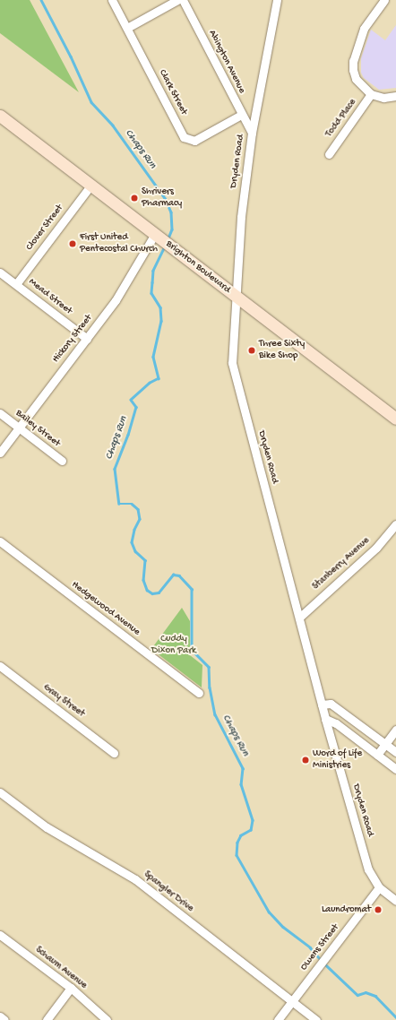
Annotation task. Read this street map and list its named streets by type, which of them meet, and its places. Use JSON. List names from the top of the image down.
{
  "streets": {
    "street": [
      "Abington Avenue",
      "Clark Street",
      "Todd Place",
      "Dryden Road",
      "Clover Street",
      "Brighton Boulevard",
      "Mead Street",
      "Hickory Street",
      "Bailey Street",
      "Stanberry Avenue",
      "Hedgewood Avenue",
      "Gray Street",
      "Spangler Drive",
      "Owens Street",
      "Schaum Avenue"
    ]
  },
  "crossings": [
    ["Abington Avenue", "Clark Street"],
    ["Abington Avenue", "Dryden Road"],
    ["Dryden Road", "Brighton Boulevard"],
    ["Dryden Road", "Stanberry Avenue"],
    ["Dryden Road", "Owens Street"],
    ["Clover Street", "Brighton Boulevard"],
    ["Clover Street", "Mead Street"],
    ["Brighton Boulevard", "Hickory Street"],
    ["Mead Street", "Hickory Street"],
    ["Hickory Street", "Bailey Street"],
    ["Spangler Drive", "Owens Street"]
  ],
  "water": ["Chaps Run"],
  "parks": ["Cuddy Dixon Park"],
  "places": [
    "Shrivers Pharmacy",
    "First United Pentecostal Church",
    "Three Sixty Bike Shop",
    "Word of Life Ministries",
    "Laundromat"
  ]
}
